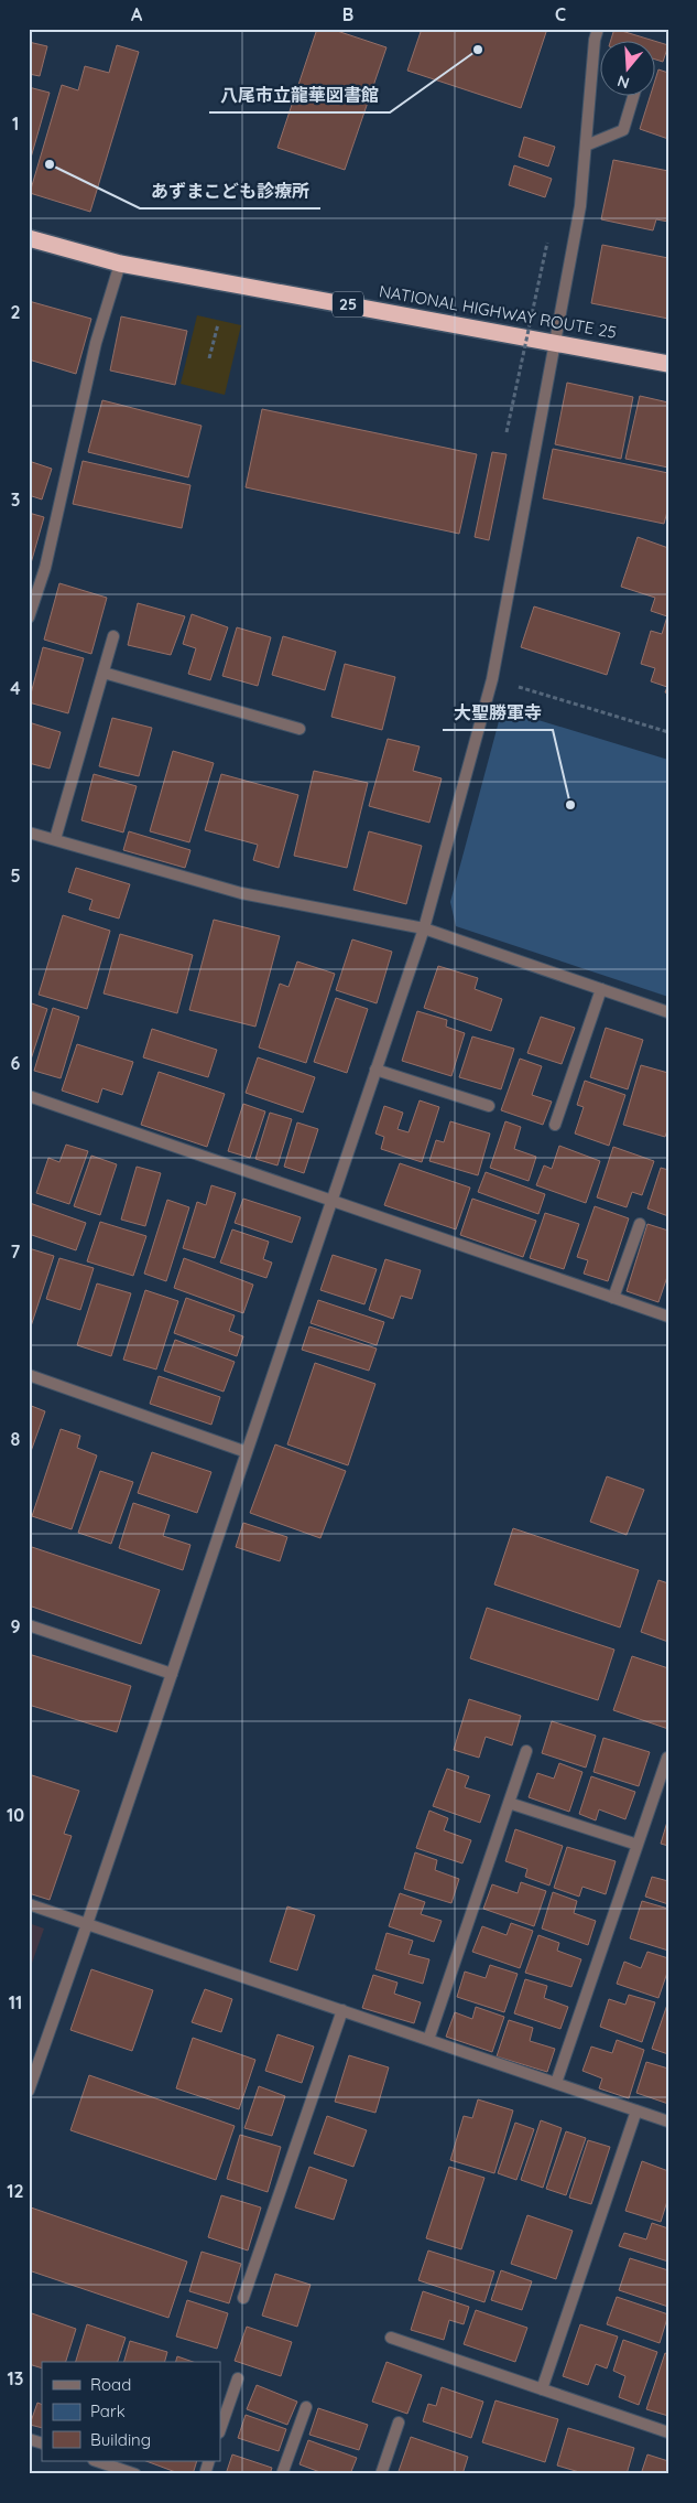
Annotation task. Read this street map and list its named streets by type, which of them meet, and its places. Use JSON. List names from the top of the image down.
{
  "streets": {
    "highway": ["25", "NATIONAL HIGHWAY ROUTE 25"]
  },
  "places": ["八尾市立龍華図書館", "あずまこども診療所", "大聖勝軍寺"],
  "legend": ["Road", "Park", "Building"],
  "north": "bottom",
  "grid": {
    "columns": ["A", "B", "C"],
    "rows": [
      "1",
      "2",
      "3",
      "4",
      "5",
      "6",
      "7",
      "8",
      "9",
      "10",
      "11",
      "12",
      "13"
    ]
  }
}
